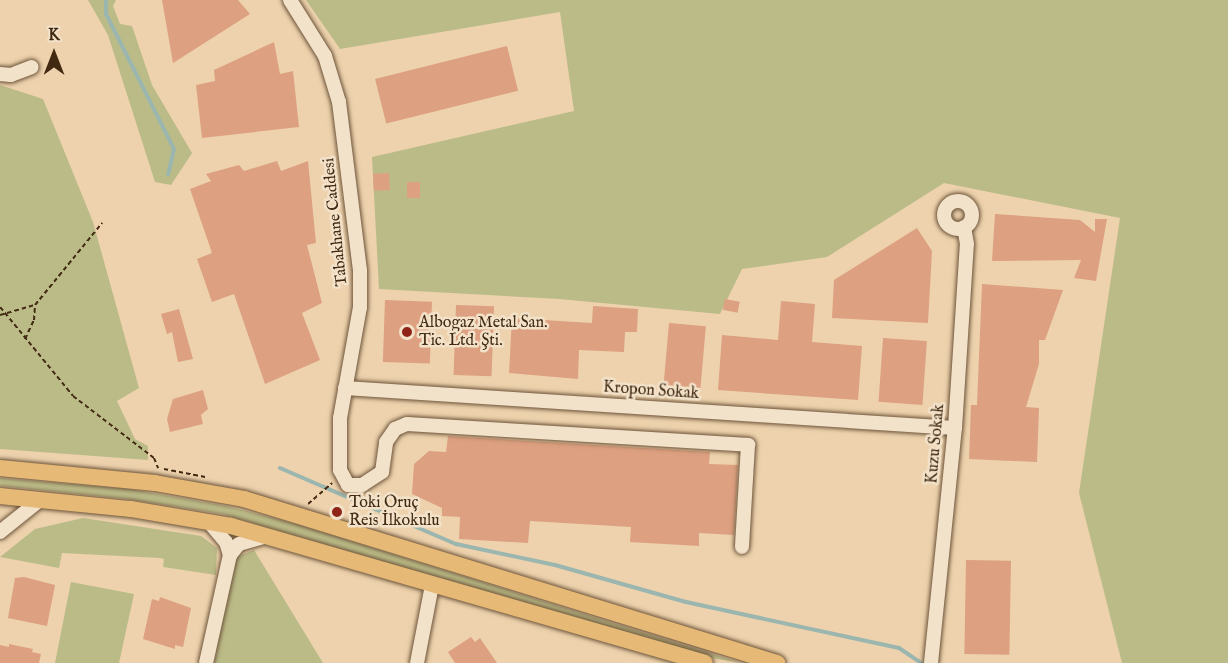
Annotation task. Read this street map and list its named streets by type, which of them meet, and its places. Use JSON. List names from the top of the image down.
{
  "streets": {
    "street": ["Tabakhane Caddesi", "Kropon Sokak", "Kuzu Sokak"]
  },
  "crossings": [
    ["Tabakhane Caddesi", "Kropon Sokak"],
    ["Kropon Sokak", "Kuzu Sokak"]
  ],
  "places": ["Albogaz Metal San. Tic. Ltd. Şti.", "Toki Oruç Reis İlkokulu"],
  "north": "top"
}
